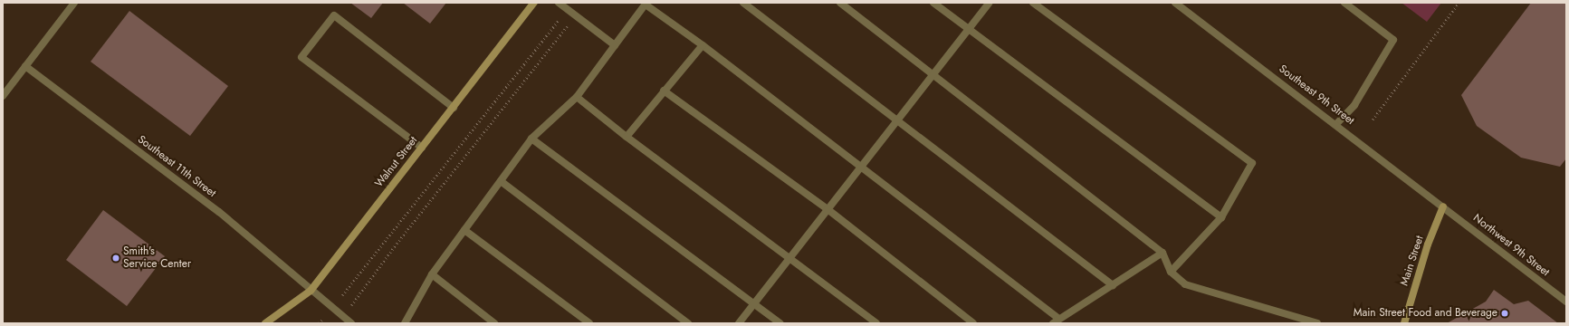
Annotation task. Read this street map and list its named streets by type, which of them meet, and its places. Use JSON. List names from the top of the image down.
{
  "streets": {
    "main road": ["Walnut Street", "Main Street"],
    "street": ["Southeast 9th Street", "Southeast 11th Street", "Northwest 9th Street"]
  },
  "crossings": [
    ["Southeast 9th Street", "Northwest 9th Street"],
    ["Southeast 9th Street", "Main Street"],
    ["Walnut Street", "Southeast 11th Street"],
    ["Northwest 9th Street", "Main Street"]
  ],
  "places": ["Smith's Service Center", "Main Street Food and Beverage"]
}
